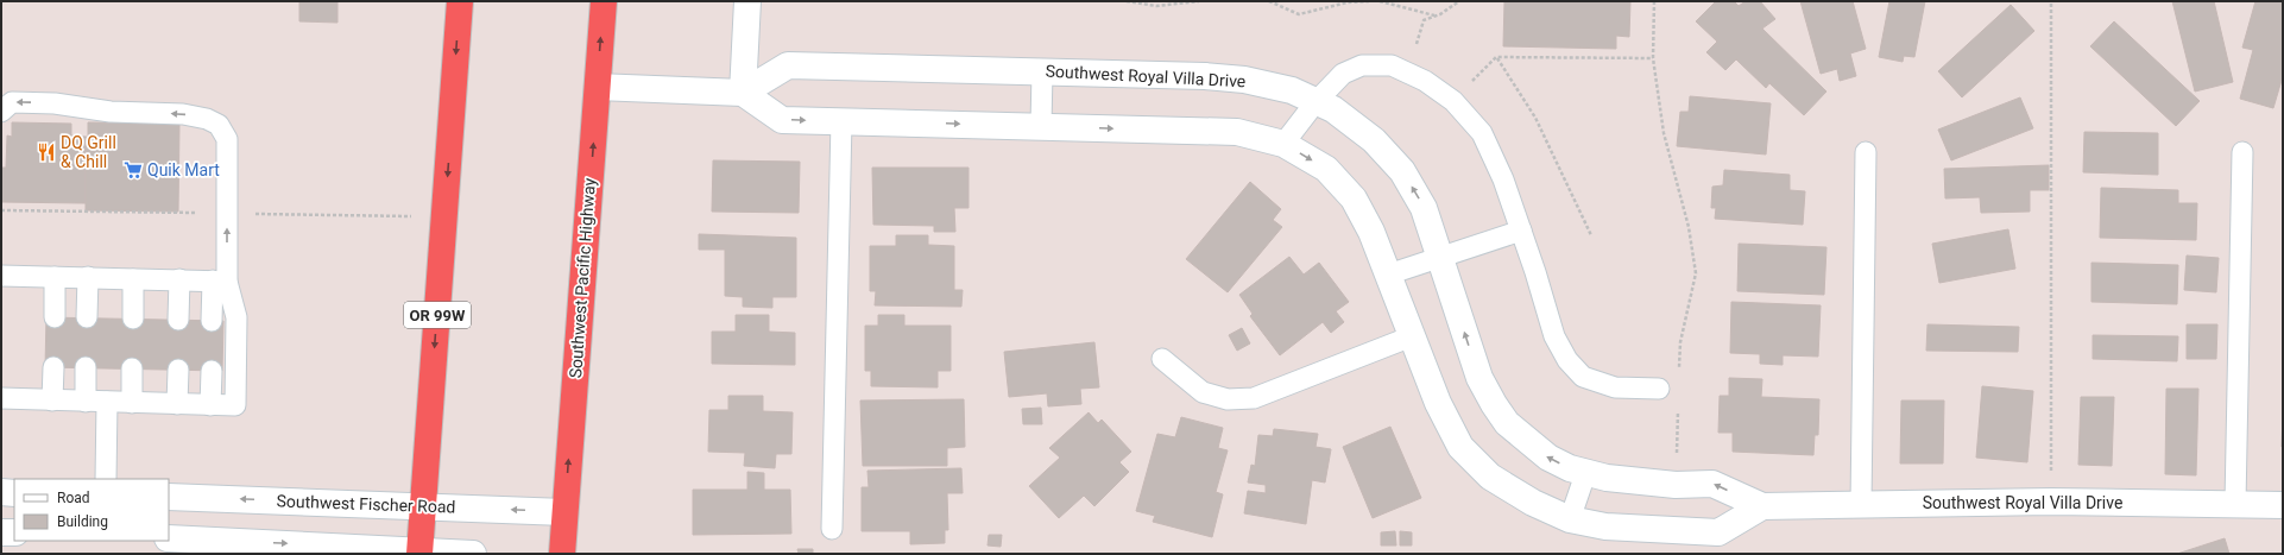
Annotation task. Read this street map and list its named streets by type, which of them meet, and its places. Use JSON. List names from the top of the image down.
{
  "streets": {
    "highway": ["Southwest Pacific Highway", "OR 99W"],
    "street": ["Southwest Royal Villa Drive", "Southwest Fischer Road"]
  },
  "crossings": [
    ["Southwest Pacific Highway", "Southwest Fischer Road"],
    ["OR 99W", "Southwest Fischer Road"]
  ],
  "places": {
    "restaurant": ["DQ Grill & Chill"],
    "supermarket": ["Quik Mart"]
  },
  "legend": ["Road", "Building"]
}
